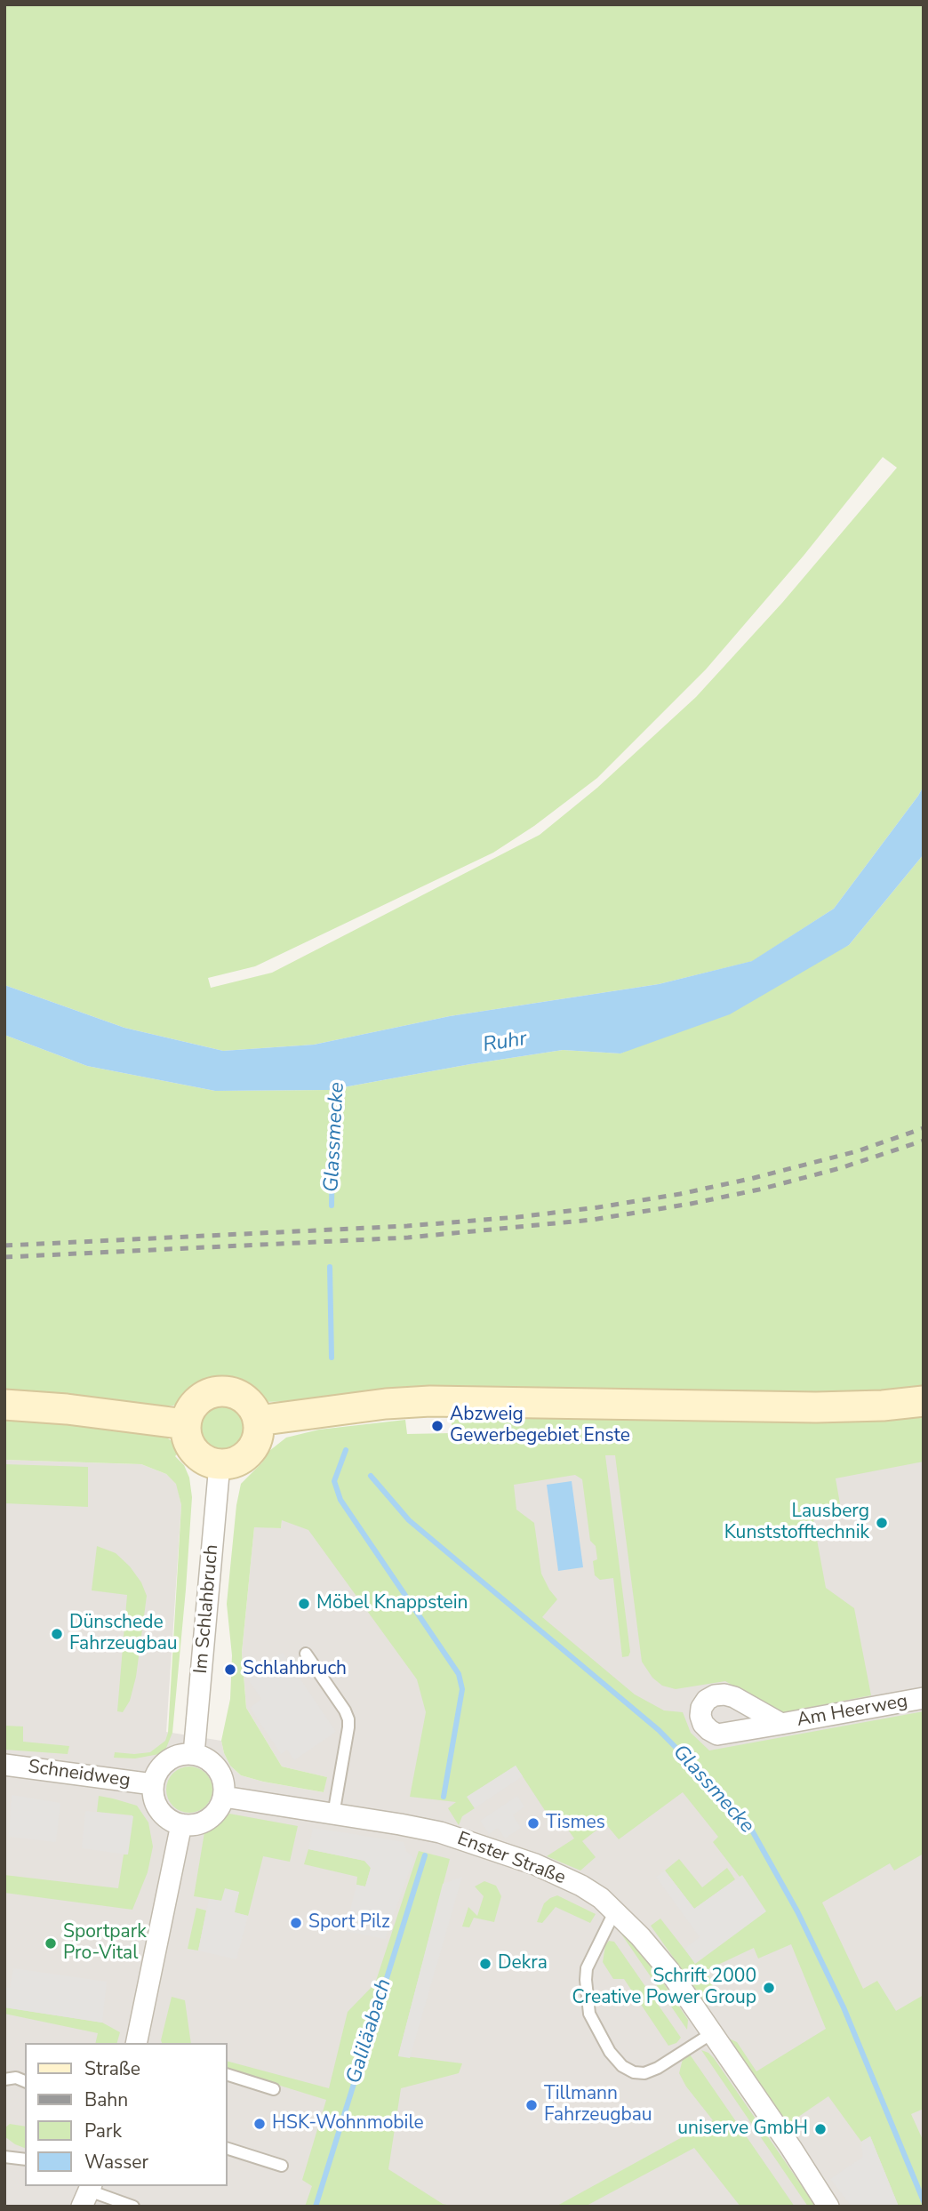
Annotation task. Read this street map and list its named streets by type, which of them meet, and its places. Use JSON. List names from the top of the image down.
{
  "streets": {
    "street": [
      "Im Schlahbruch",
      "Am Heerweg",
      "Schneidweg",
      "Enster Straße"
    ]
  },
  "crossings": [
    ["Im Schlahbruch", "Schneidweg"],
    ["Im Schlahbruch", "Enster Straße"],
    ["Schneidweg", "Enster Straße"]
  ],
  "water": ["Ruhr", "Glassmecke", "Galiläabach"],
  "places": [
    "Abzweig Gewerbegebiet Enste",
    "Lausberg Kunststofftechnik",
    "Möbel Knappstein",
    "Dünschede Fahrzeugbau",
    "Schlahbruch",
    "Tismes",
    "Sport Pilz",
    "Sportpark Pro-Vital",
    "Dekra",
    "Schrift 2000 Creative Power Group",
    "Tillmann Fahrzeugbau",
    "HSK-Wohnmobile",
    "uniserve GmbH"
  ],
  "legend": [
    "Straße",
    "Bahn",
    "Park",
    "Wasser"
  ]
}
